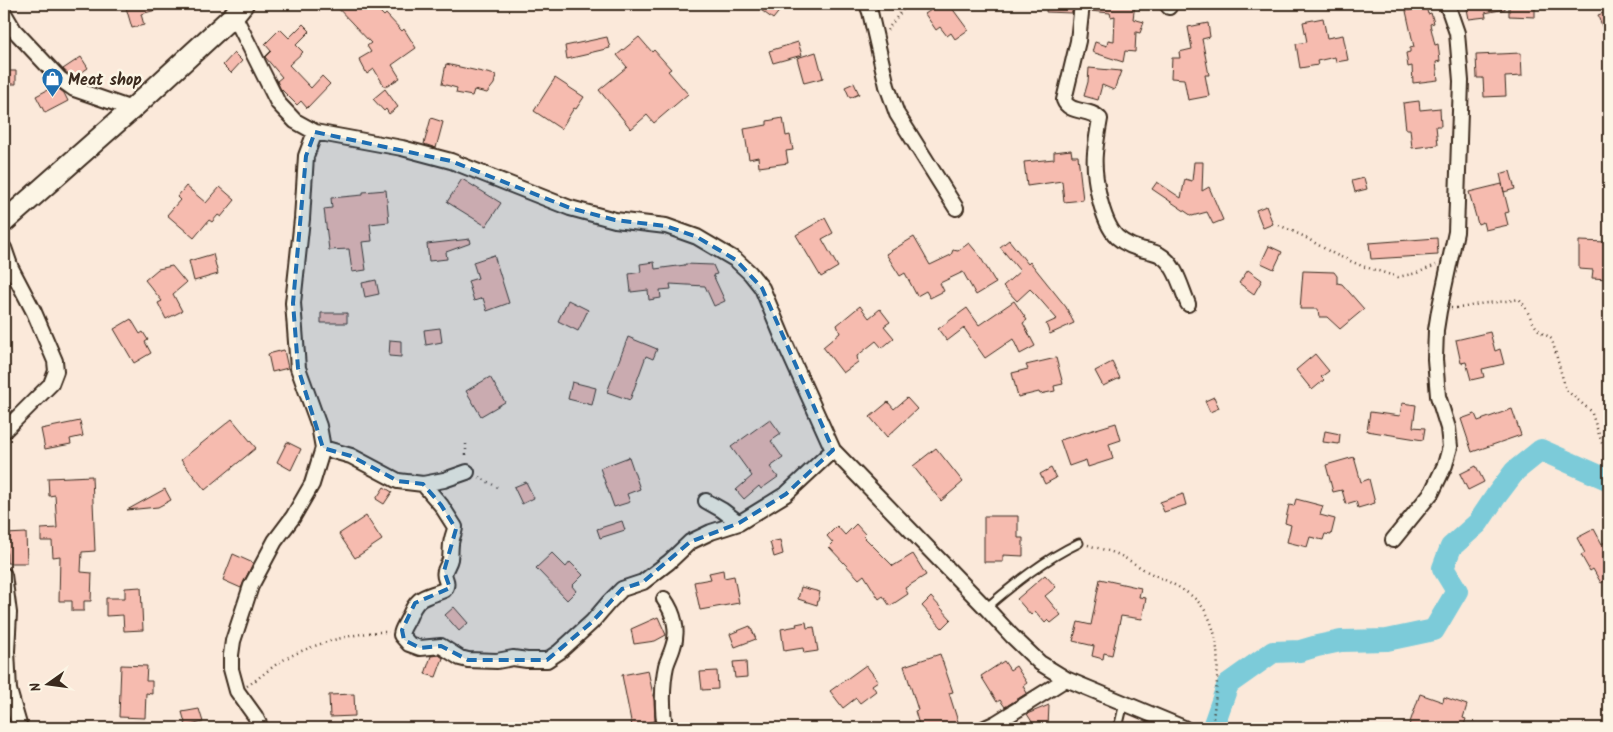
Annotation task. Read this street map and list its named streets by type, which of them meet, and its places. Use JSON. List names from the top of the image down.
{
  "places": {
    "shop": ["Meat shop"]
  },
  "north": "left"
}
